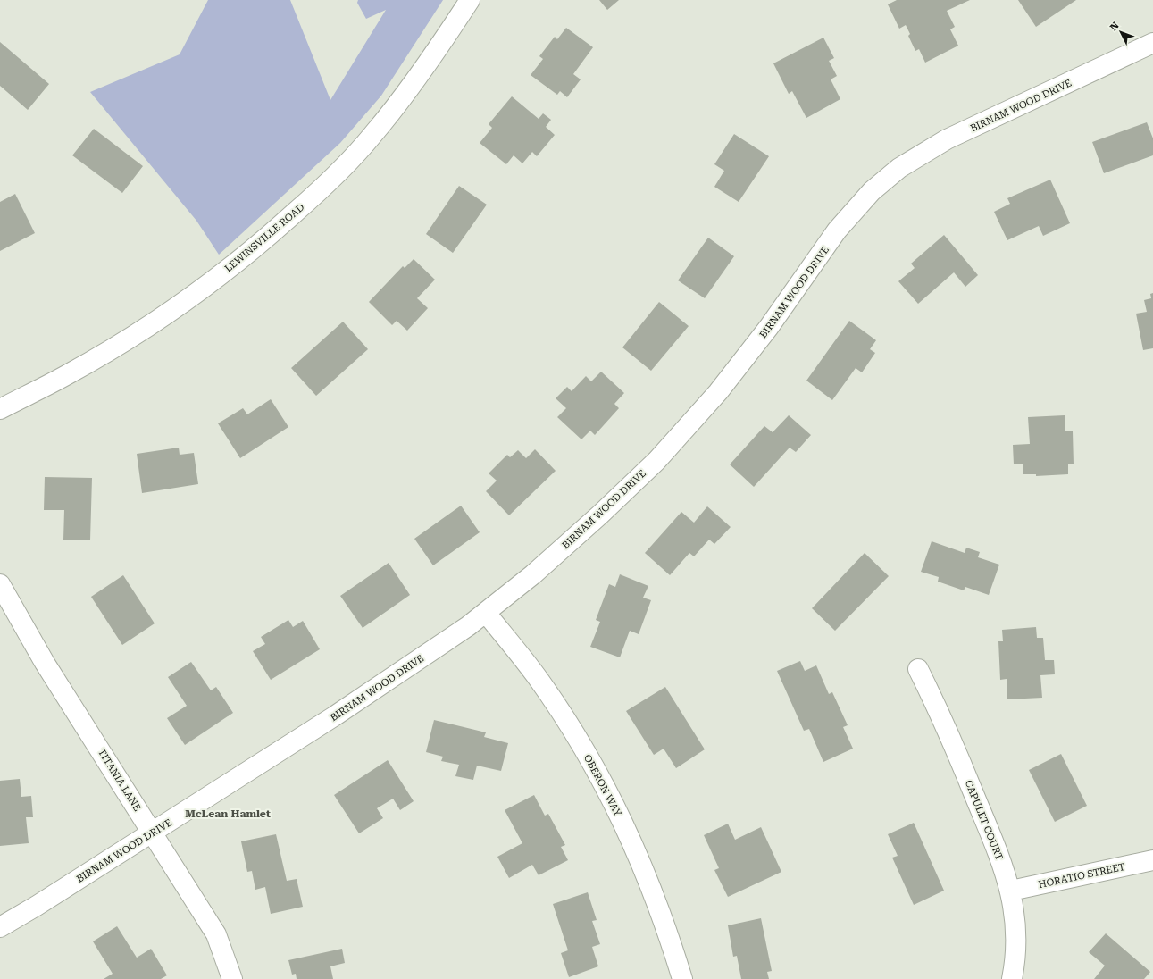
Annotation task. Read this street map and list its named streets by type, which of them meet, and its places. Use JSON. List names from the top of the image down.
{
  "streets": {
    "street": [
      "BIRNAM WOOD DRIVE",
      "LEWINSVILLE ROAD",
      "TITANIA LANE",
      "OBERON WAY",
      "CAPULET COURT",
      "HORATIO STREET"
    ]
  },
  "crossings": [
    ["BIRNAM WOOD DRIVE", "TITANIA LANE"],
    ["BIRNAM WOOD DRIVE", "OBERON WAY"],
    ["CAPULET COURT", "HORATIO STREET"]
  ],
  "districts": ["McLean Hamlet"],
  "north": "top left"
}
